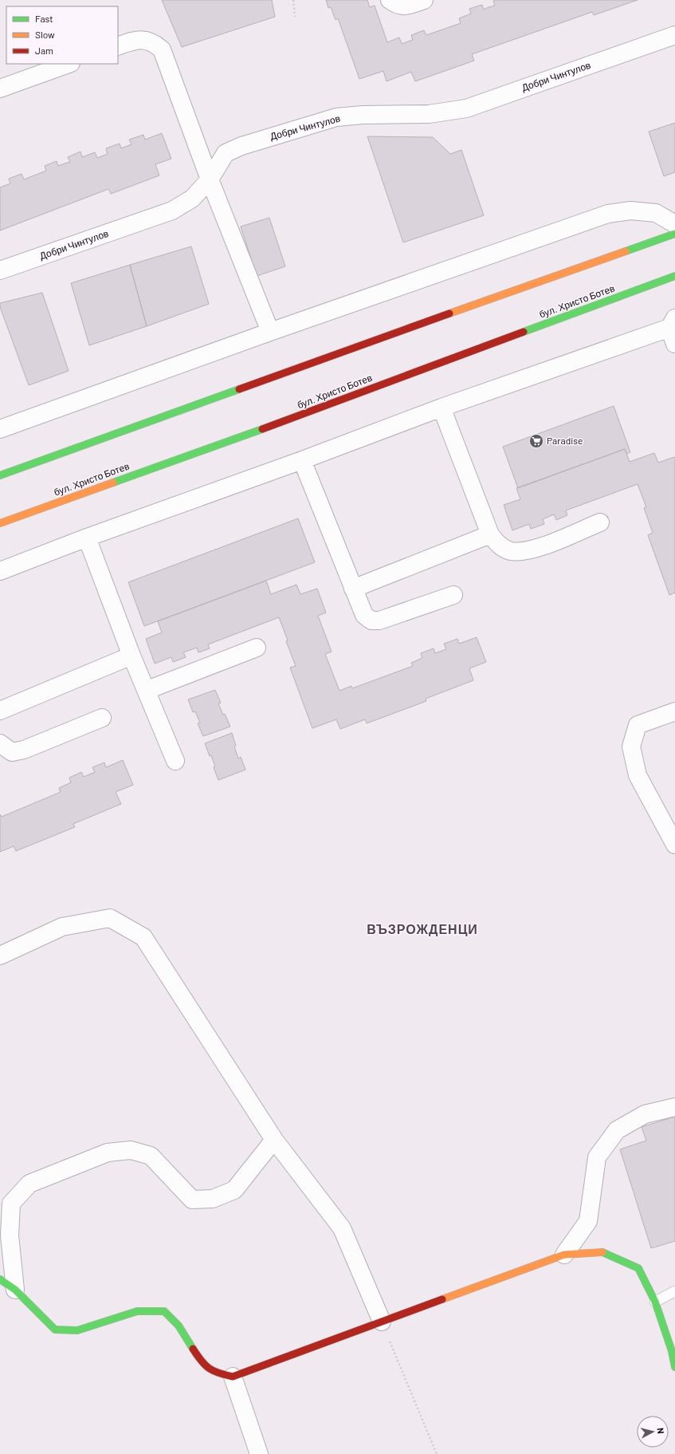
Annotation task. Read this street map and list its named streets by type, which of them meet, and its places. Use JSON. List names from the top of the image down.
{
  "streets": {
    "main road": ["бул. Христо Ботев"],
    "street": ["Добри Чинтулов"]
  },
  "districts": ["ВЪЗРОЖДЕНЦИ"],
  "places": {
    "supermarket": ["Paradise"]
  },
  "legend": ["Fast", "Slow", "Jam"],
  "north": "right"
}
